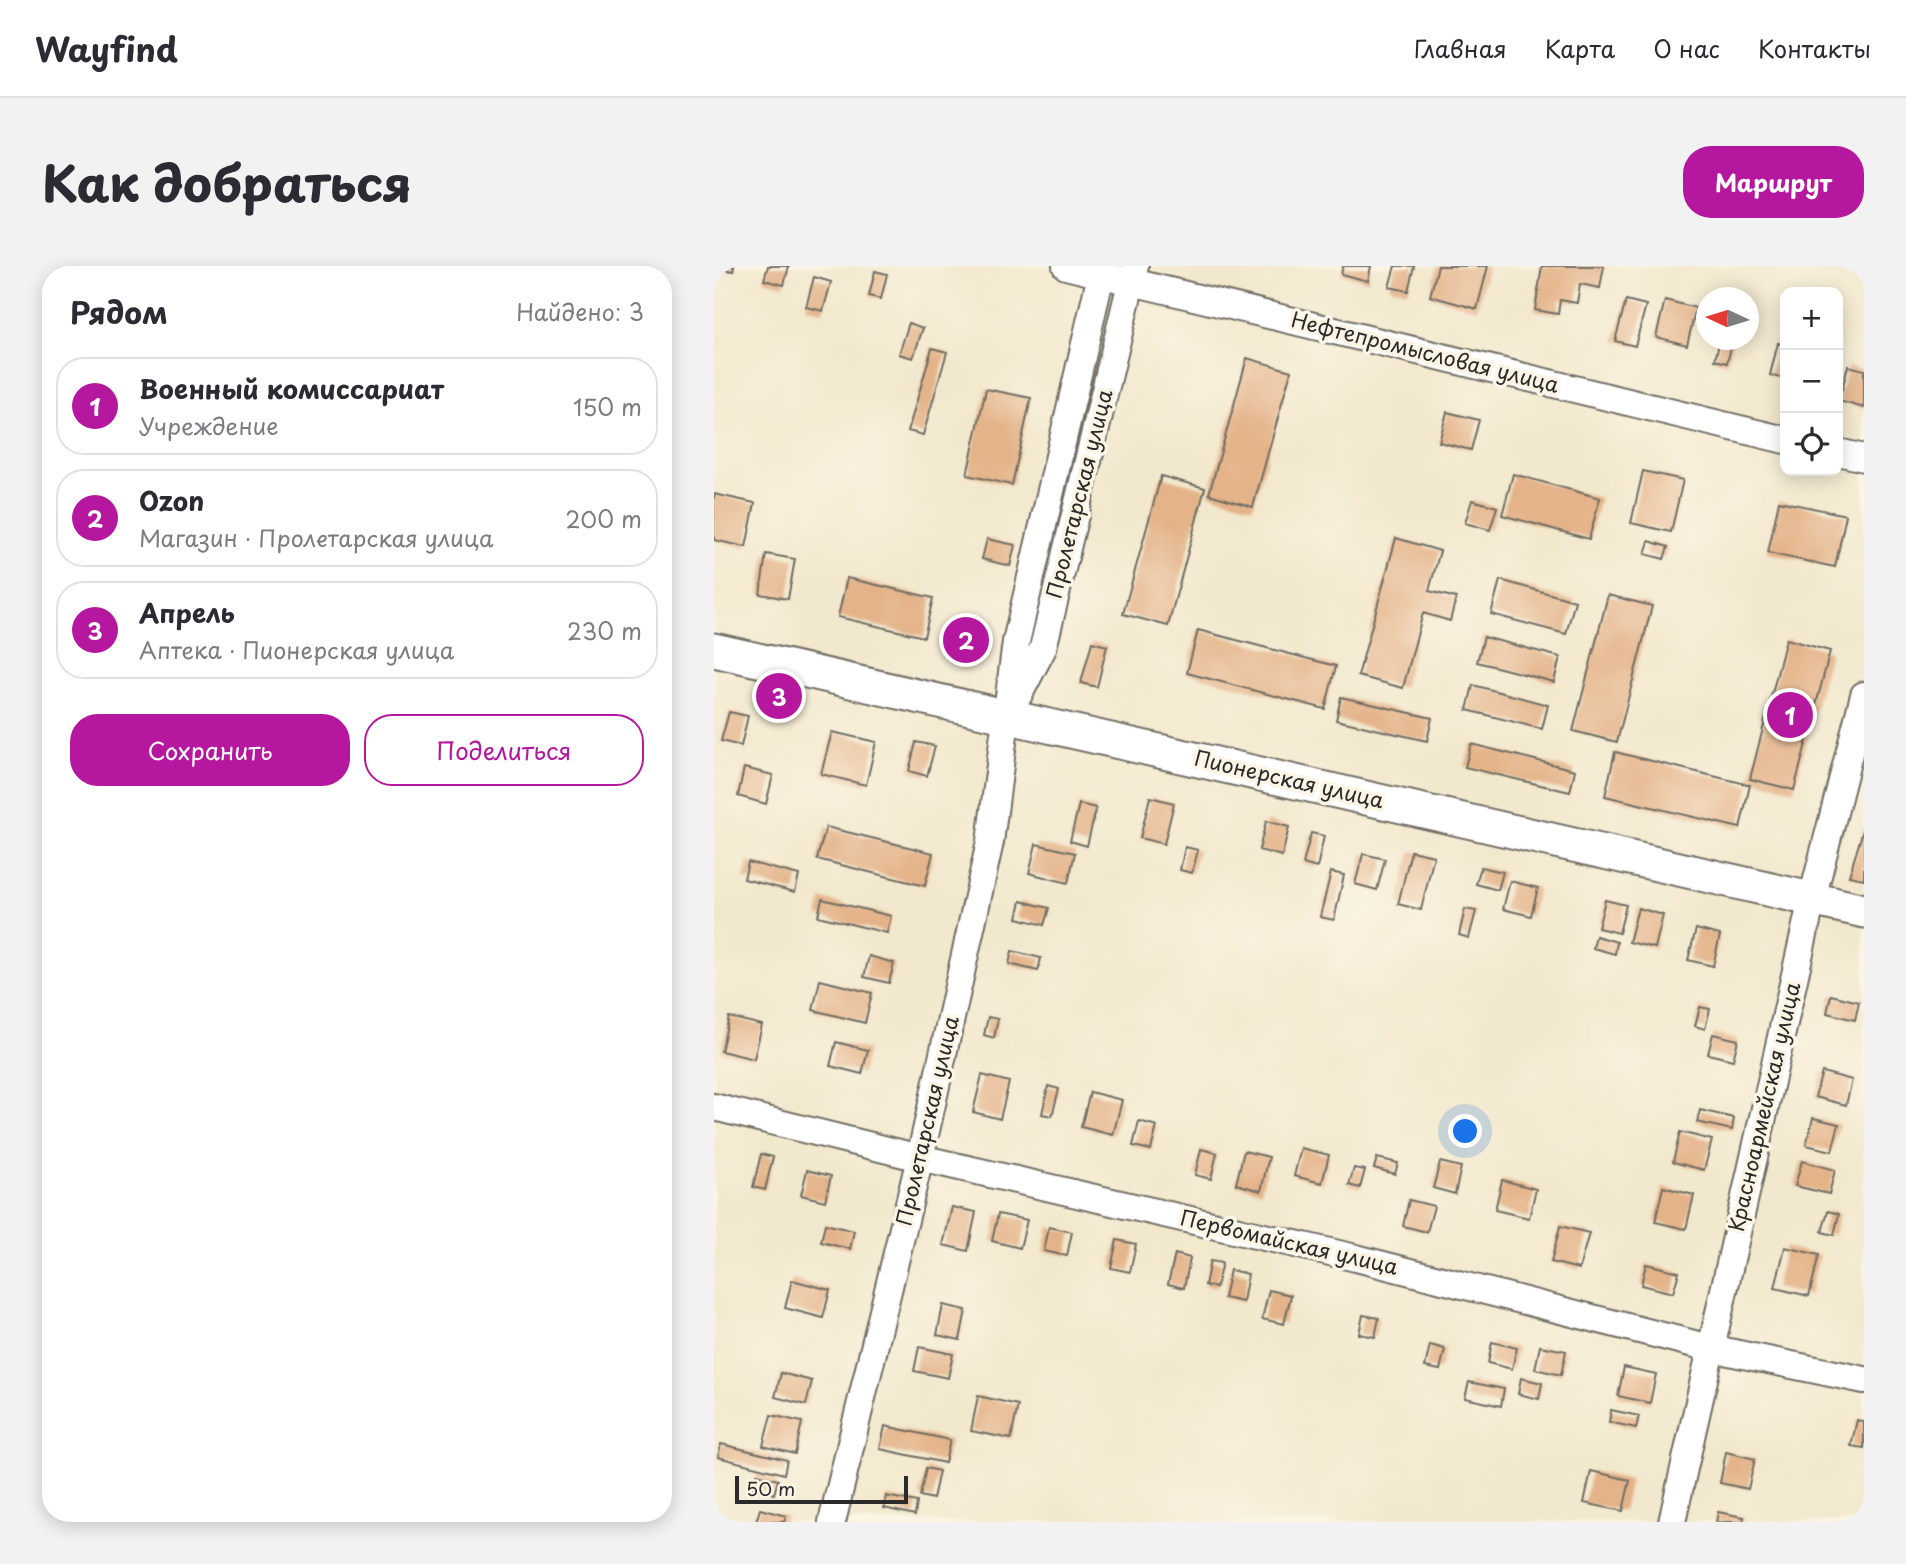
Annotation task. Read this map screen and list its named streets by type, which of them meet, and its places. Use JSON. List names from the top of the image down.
{
  "streets": {
    "main road": ["Пионерская улица"],
    "street": [
      "Нефтепромысловая улица",
      "Пролетарская улица",
      "Красноармейская улица",
      "Первомайская улица"
    ]
  },
  "crossings": [
    ["Нефтепромысловая улица", "Пролетарская улица"],
    ["Пролетарская улица", "Пионерская улица"],
    ["Пролетарская улица", "Первомайская улица"],
    ["Пионерская улица", "Красноармейская улица"],
    ["Красноармейская улица", "Первомайская улица"]
  ],
  "scale_bar": "50 m",
  "north": "left",
  "page": {
    "header": "Wayfind",
    "nav": [
      "Главная",
      "Карта",
      "О нас",
      "Контакты"
    ],
    "title": "Как добраться",
    "buttons": [
      "Маршрут",
      ["Сохранить", "Поделиться"]
    ],
    "heading": ["Рядом", "Найдено: 3"],
    "map_buttons": ["+", "−"],
    "list": [
      {
        "mark": "1",
        "name": "Военный комиссариат",
        "note": "Учреждение",
        "value": "150 m"
      },
      {
        "mark": "2",
        "name": "Ozon",
        "note": "Магазин · Пролетарская улица",
        "value": "200 m"
      },
      {
        "mark": "3",
        "name": "Апрель",
        "note": "Аптека · Пионерская улица",
        "value": "230 m"
      }
    ],
    "pins": ["2", "3", "1"],
    "scale": "50 m"
  }
}
